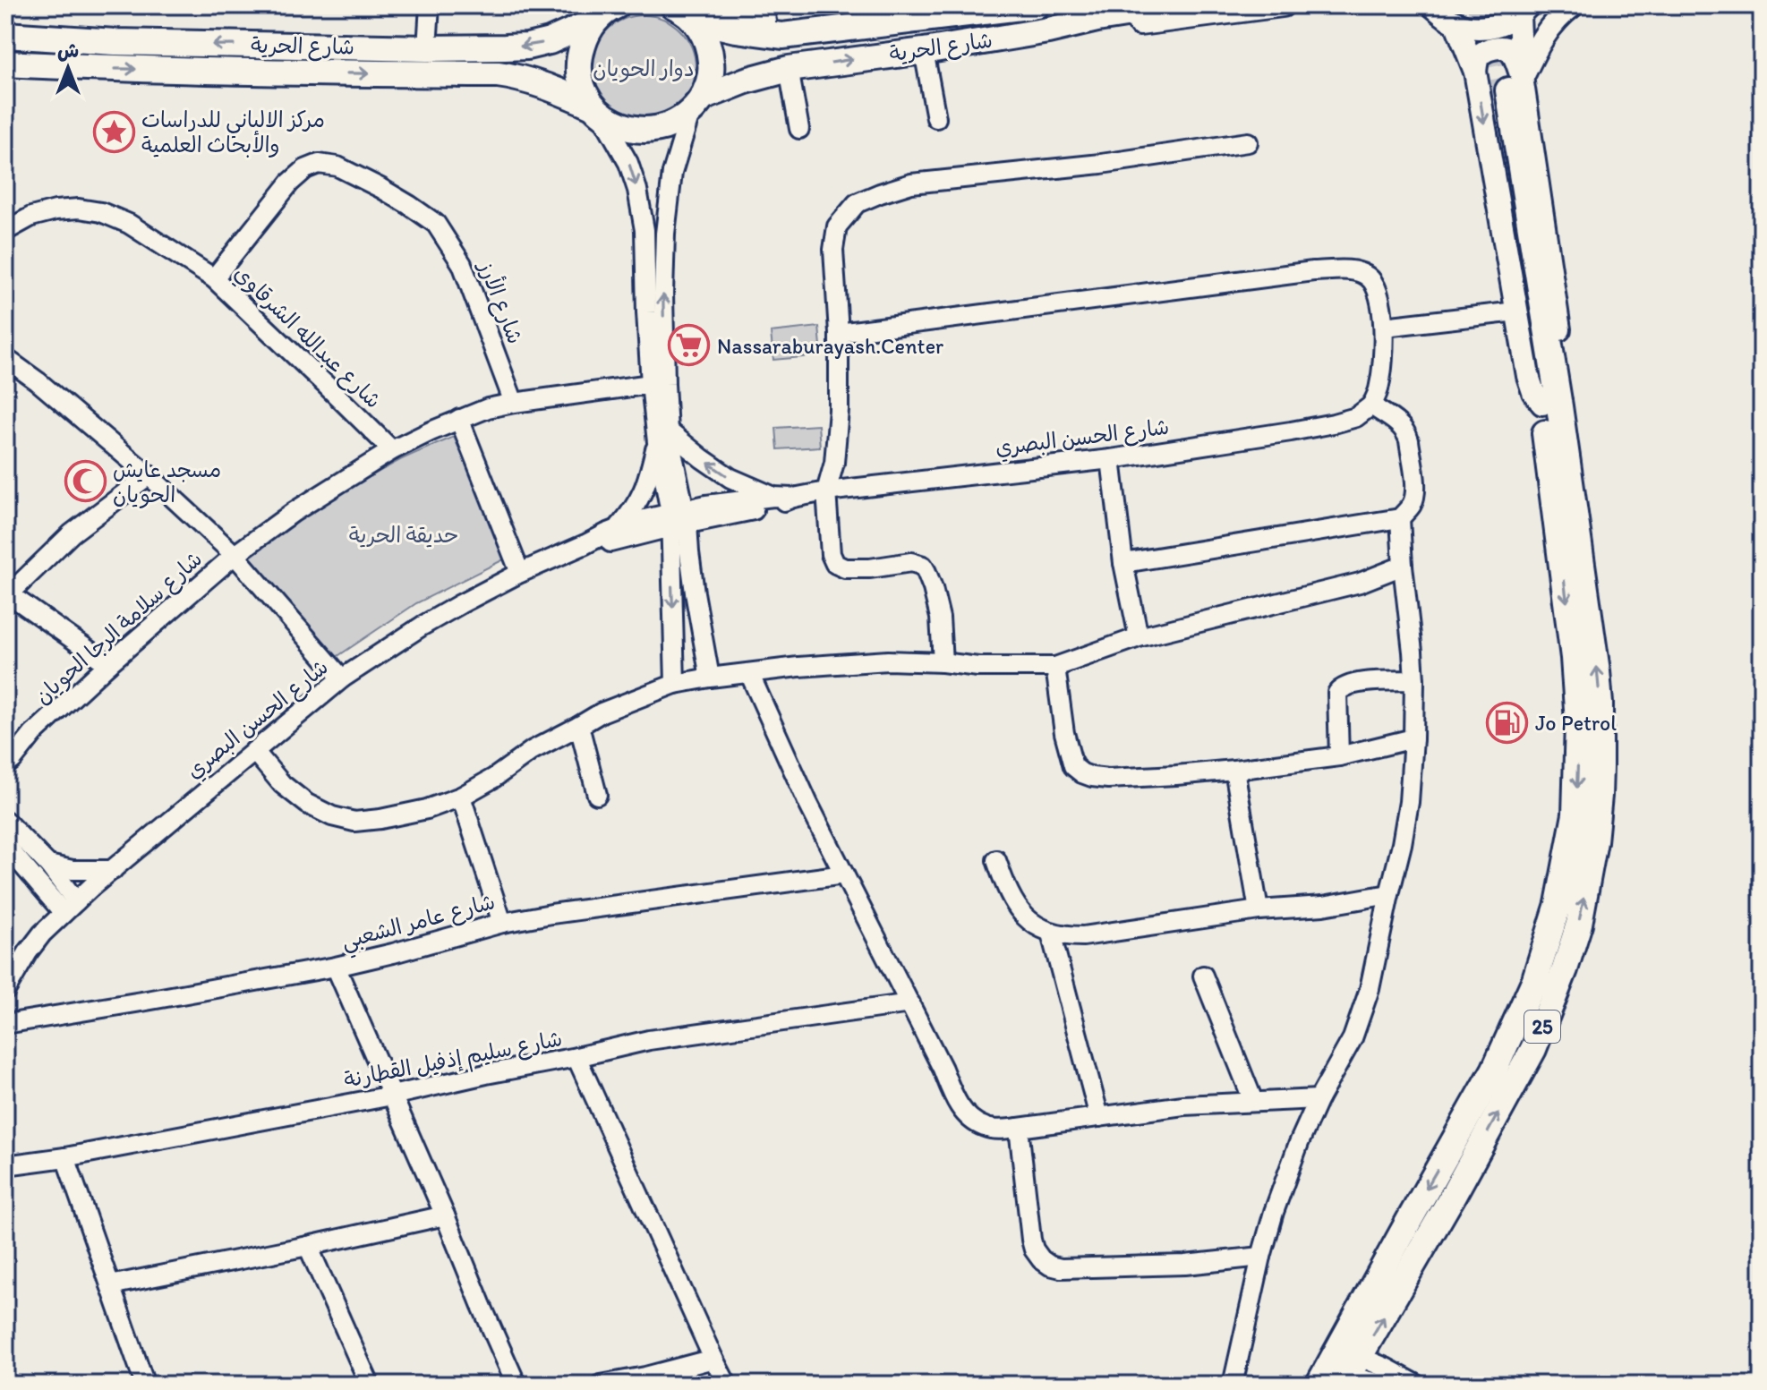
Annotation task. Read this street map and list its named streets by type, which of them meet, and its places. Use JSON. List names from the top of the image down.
{
  "streets": {
    "highway": ["شارع الحرية", "25"],
    "street": [
      "شارع الأرز",
      "شارع عبدالله الشرقاوي",
      "شارع الحسن البصري",
      "شارع سلامة الرجا الحويان",
      "شارع عامر الشعبي",
      "شارع سليم إذفيل القطارنة"
    ]
  },
  "crossings": [
    ["شارع الأرز", "شارع عبدالله الشرقاوي"],
    ["شارع الأرز", "شارع سلامة الرجا الحويان"],
    ["شارع عبدالله الشرقاوي", "شارع سلامة الرجا الحويان"],
    ["شارع الحسن البصري", "شارع سلامة الرجا الحويان"]
  ],
  "parks": ["دوار الحويان", "حديقة الحرية"],
  "places": {
    "place": ["مركز الالباني للدراسات والأبحاث العلمية"],
    "supermarket": ["Nassaraburayash.Center"],
    "mosque": ["مسجد عايش الحويان"],
    "fuel station": ["Jo Petrol"]
  },
  "north": "top"
}
